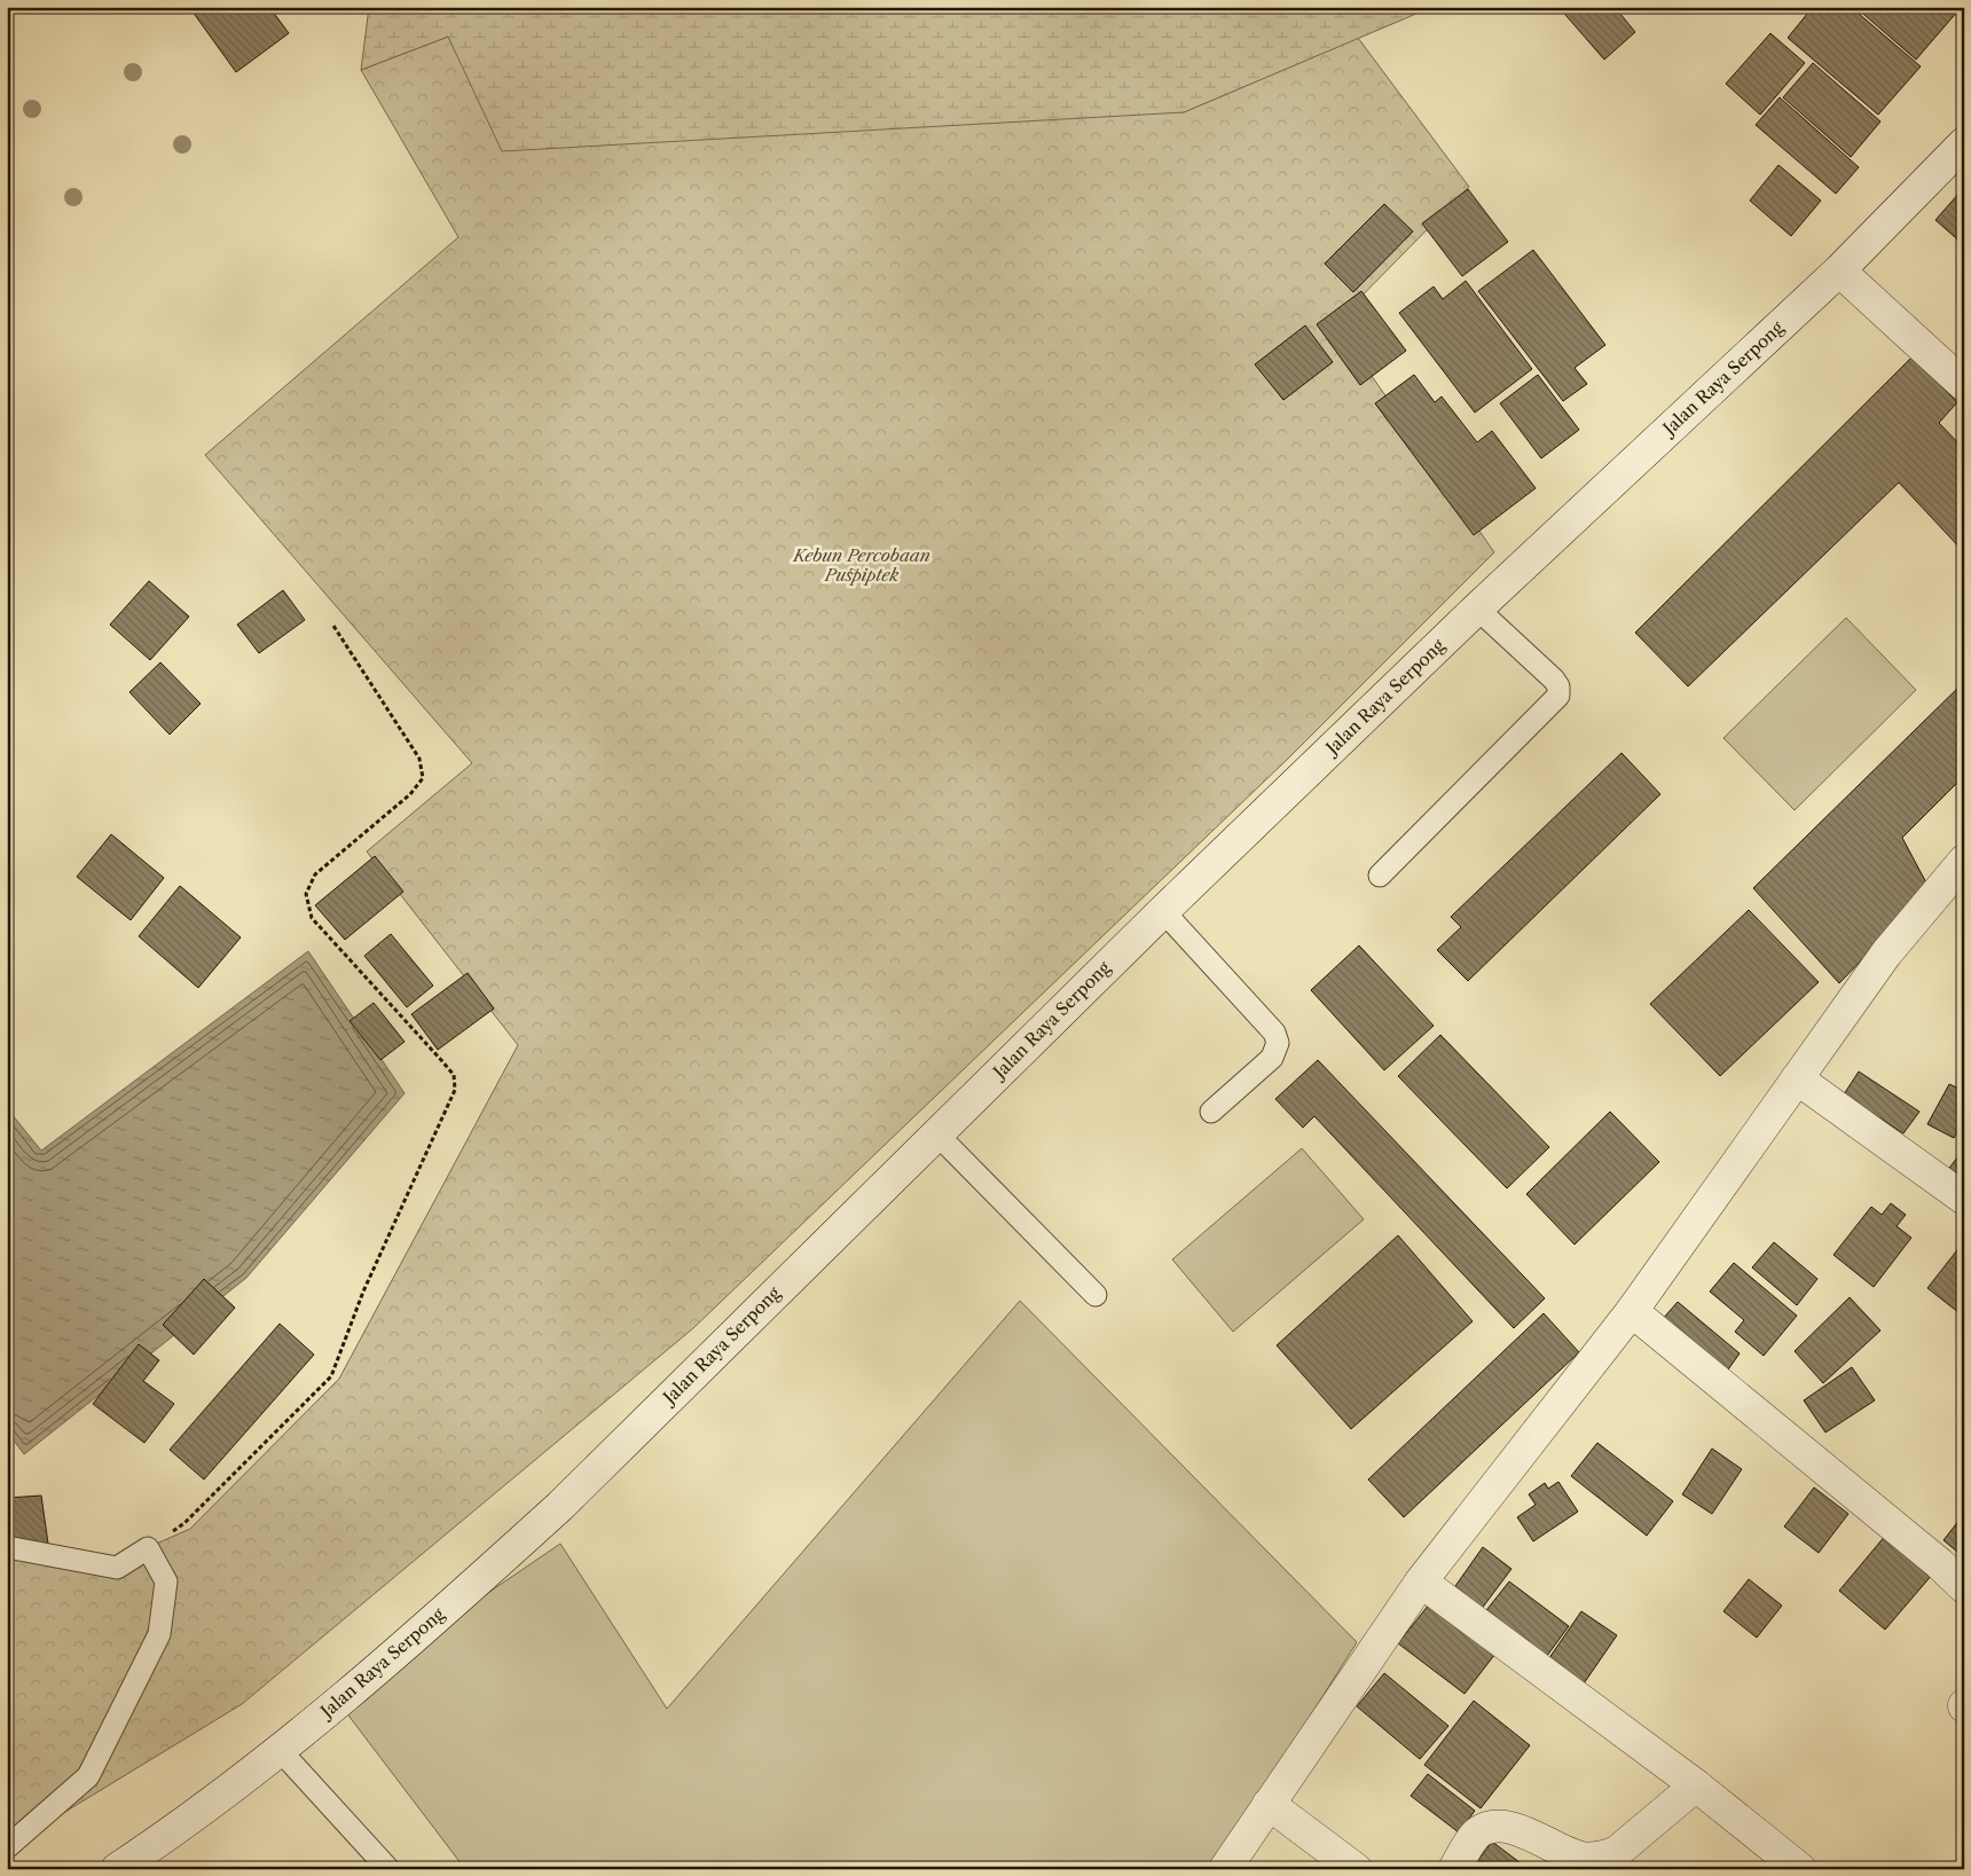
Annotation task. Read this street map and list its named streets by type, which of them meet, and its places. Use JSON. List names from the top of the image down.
{
  "streets": {
    "street": ["Jalan Raya Serpong"]
  },
  "parks": ["Kebun Percobaan Puspiptek"]
}
